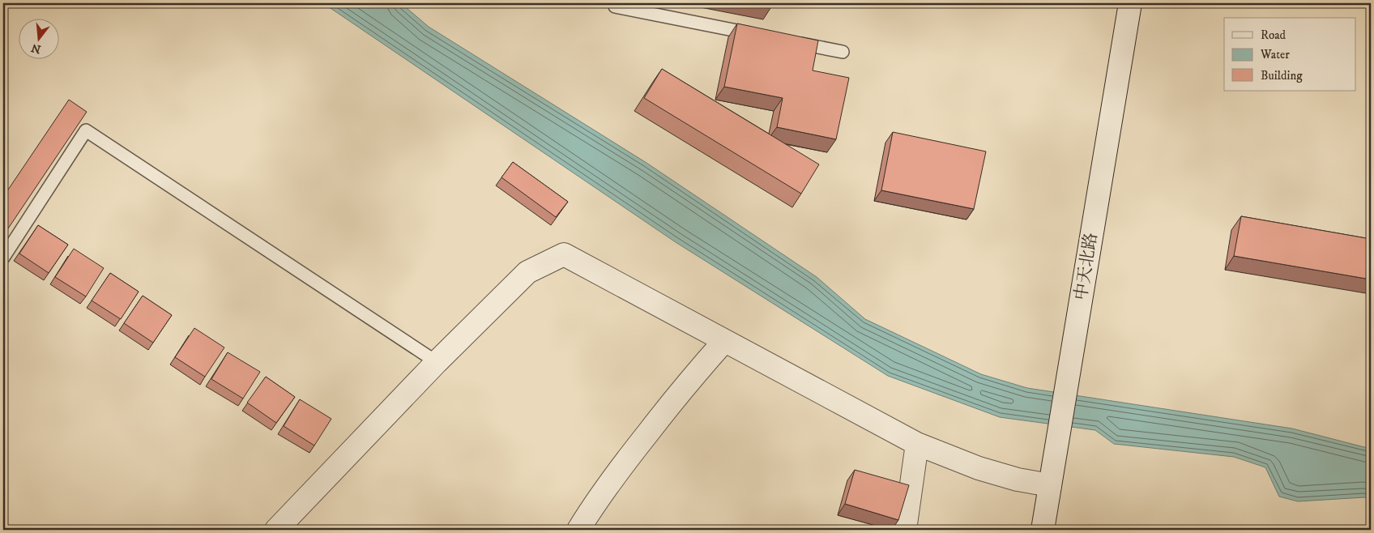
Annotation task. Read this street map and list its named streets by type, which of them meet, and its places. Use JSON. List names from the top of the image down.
{
  "streets": {
    "street": ["中天北路"]
  },
  "legend": ["Road", "Water", "Building"],
  "north": "bottom"
}
